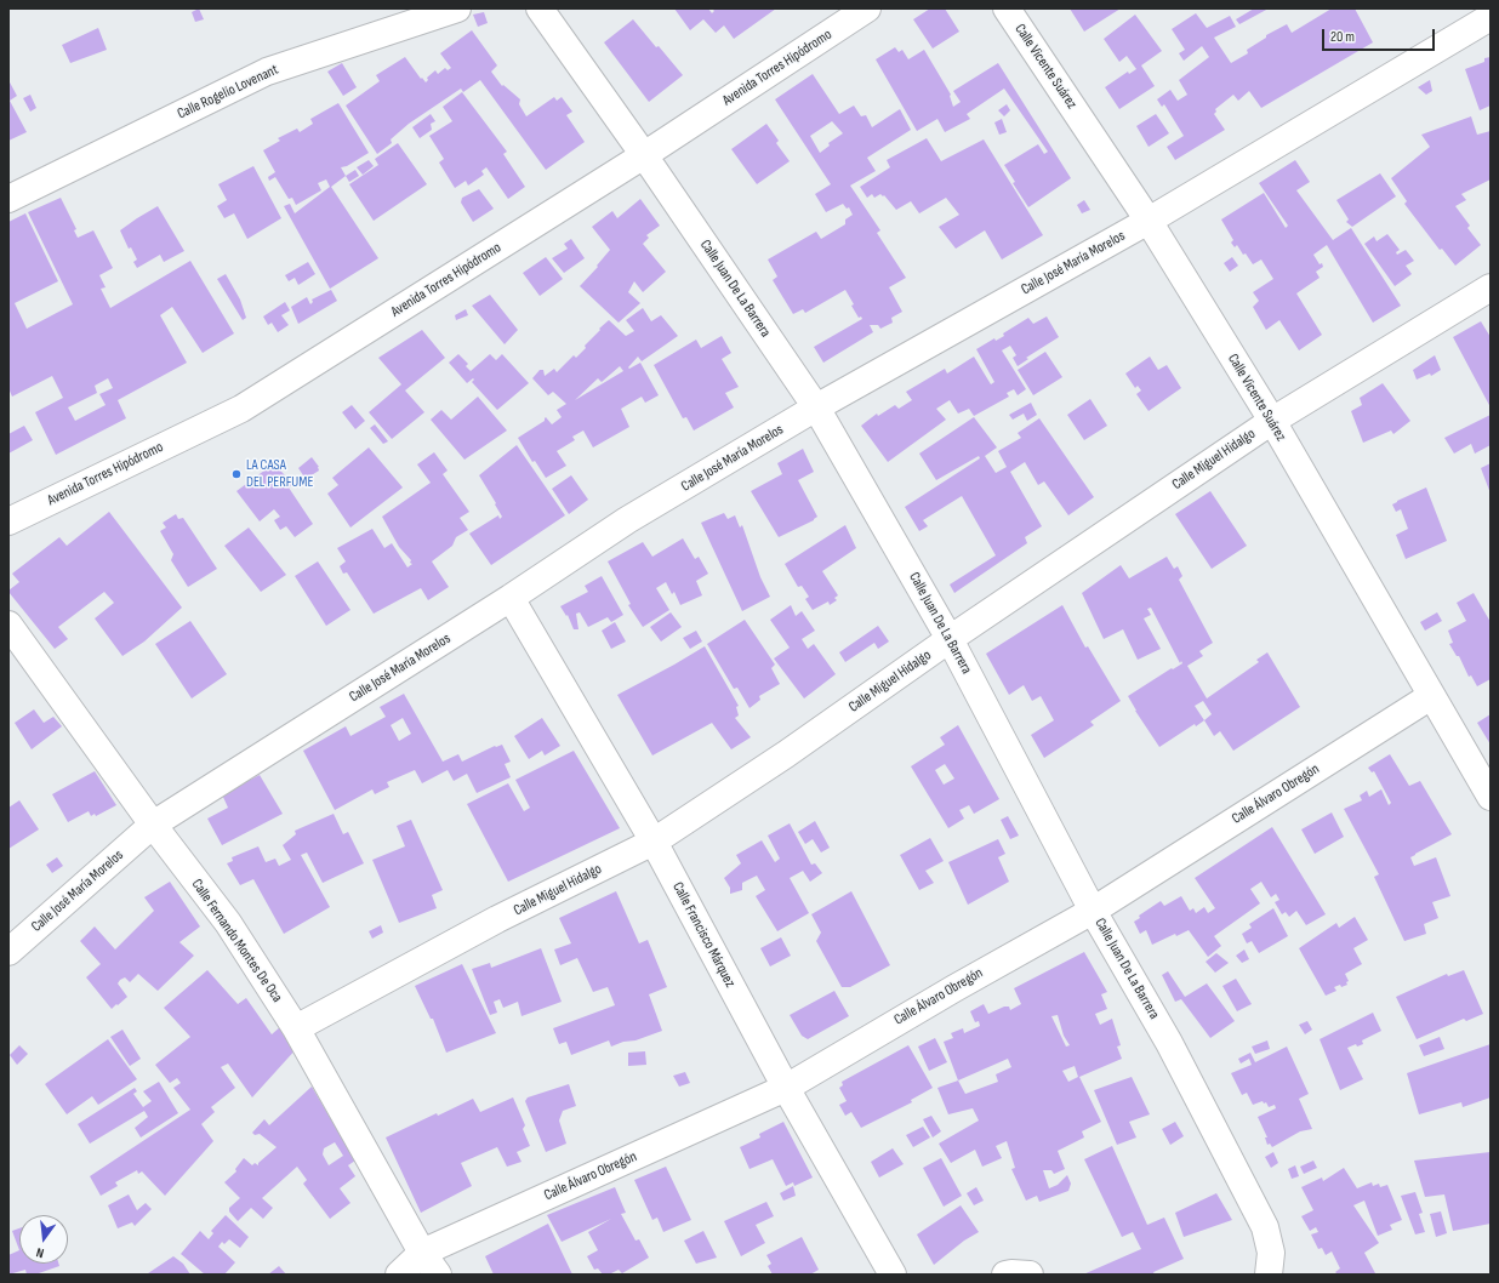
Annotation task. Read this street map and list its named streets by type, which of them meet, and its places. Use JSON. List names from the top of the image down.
{
  "streets": {
    "street": [
      "Calle Vicente Suárez",
      "Avenida Torres Hipódromo",
      "Calle Rogelio Lovenant",
      "Calle José María Morelos",
      "Calle Juan De La Barrera",
      "Calle Miguel Hidalgo",
      "Calle Álvaro Obregón",
      "Calle Francisco Márquez",
      "Calle Fernando Montes De Oca"
    ]
  },
  "crossings": [
    ["Calle Vicente Suárez", "Calle José María Morelos"],
    ["Calle Vicente Suárez", "Calle Miguel Hidalgo"],
    ["Calle Vicente Suárez", "Calle Álvaro Obregón"],
    ["Avenida Torres Hipódromo", "Calle Juan De La Barrera"],
    ["Calle José María Morelos", "Calle Juan De La Barrera"],
    ["Calle José María Morelos", "Calle Francisco Márquez"],
    ["Calle José María Morelos", "Calle Fernando Montes De Oca"],
    ["Calle Juan De La Barrera", "Calle Miguel Hidalgo"],
    ["Calle Juan De La Barrera", "Calle Álvaro Obregón"],
    ["Calle Miguel Hidalgo", "Calle Francisco Márquez"],
    ["Calle Miguel Hidalgo", "Calle Fernando Montes De Oca"],
    ["Calle Álvaro Obregón", "Calle Francisco Márquez"],
    ["Calle Álvaro Obregón", "Calle Fernando Montes De Oca"]
  ],
  "places": ["LA CASA DEL PERFUME"],
  "scale_bar": "20 m",
  "north": "bottom"
}
